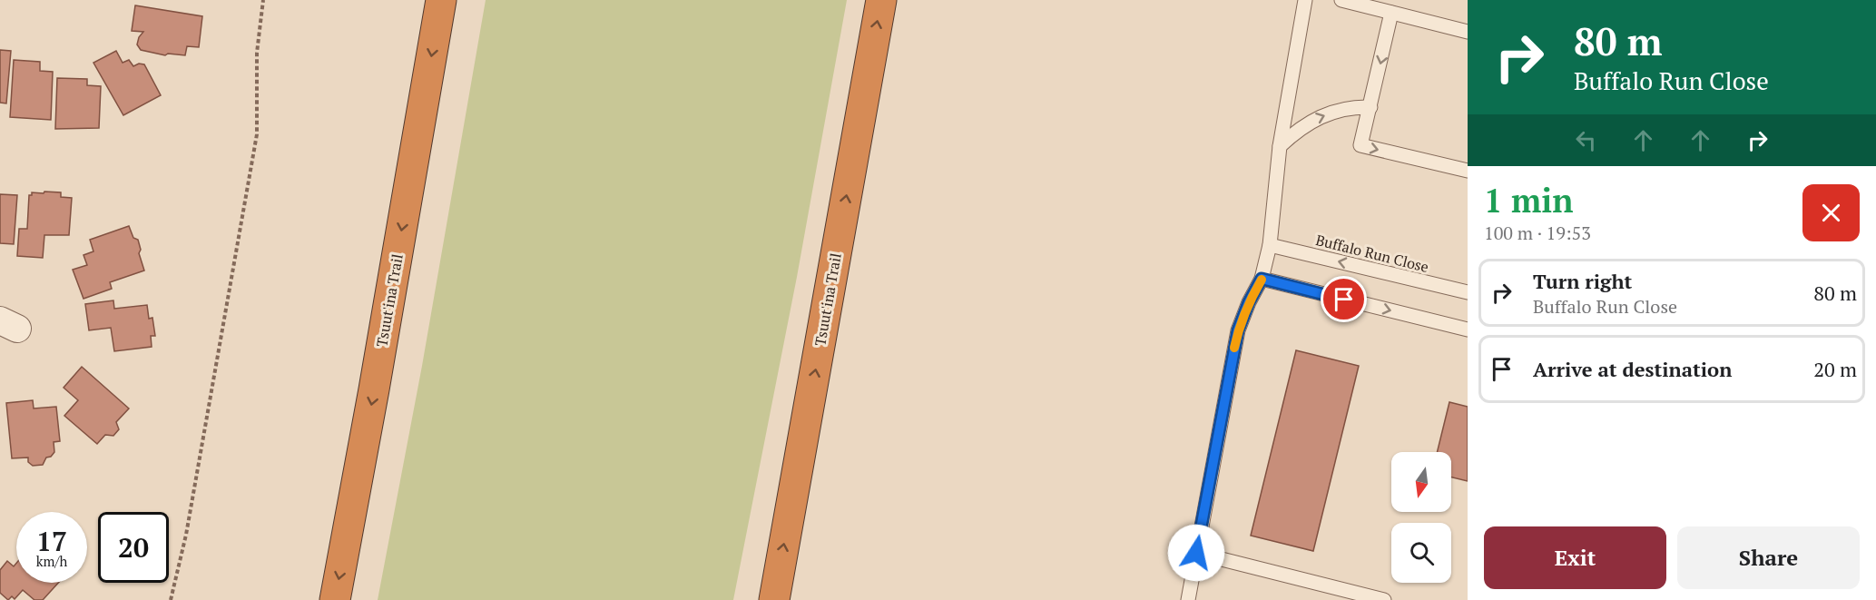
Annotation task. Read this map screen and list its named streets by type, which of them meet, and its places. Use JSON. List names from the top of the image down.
{
  "streets": {
    "highway": ["Tsuut'ina Trail"],
    "lane": ["Buffalo Run Close"]
  },
  "north": "bottom",
  "page": {
    "turn": ["80 m", "Buffalo Run Close"],
    "heading": ["1 min", "100 m · 19:53"],
    "list": [
      {
        "name": "Turn right",
        "note": "Buffalo Run Close",
        "value": "80 m"
      },
      {
        "name": "Arrive at destination",
        "value": "20 m"
      }
    ],
    "speed": "17 km/h",
    "limit": "20",
    "buttons": ["Exit", "Share"]
  }
}
